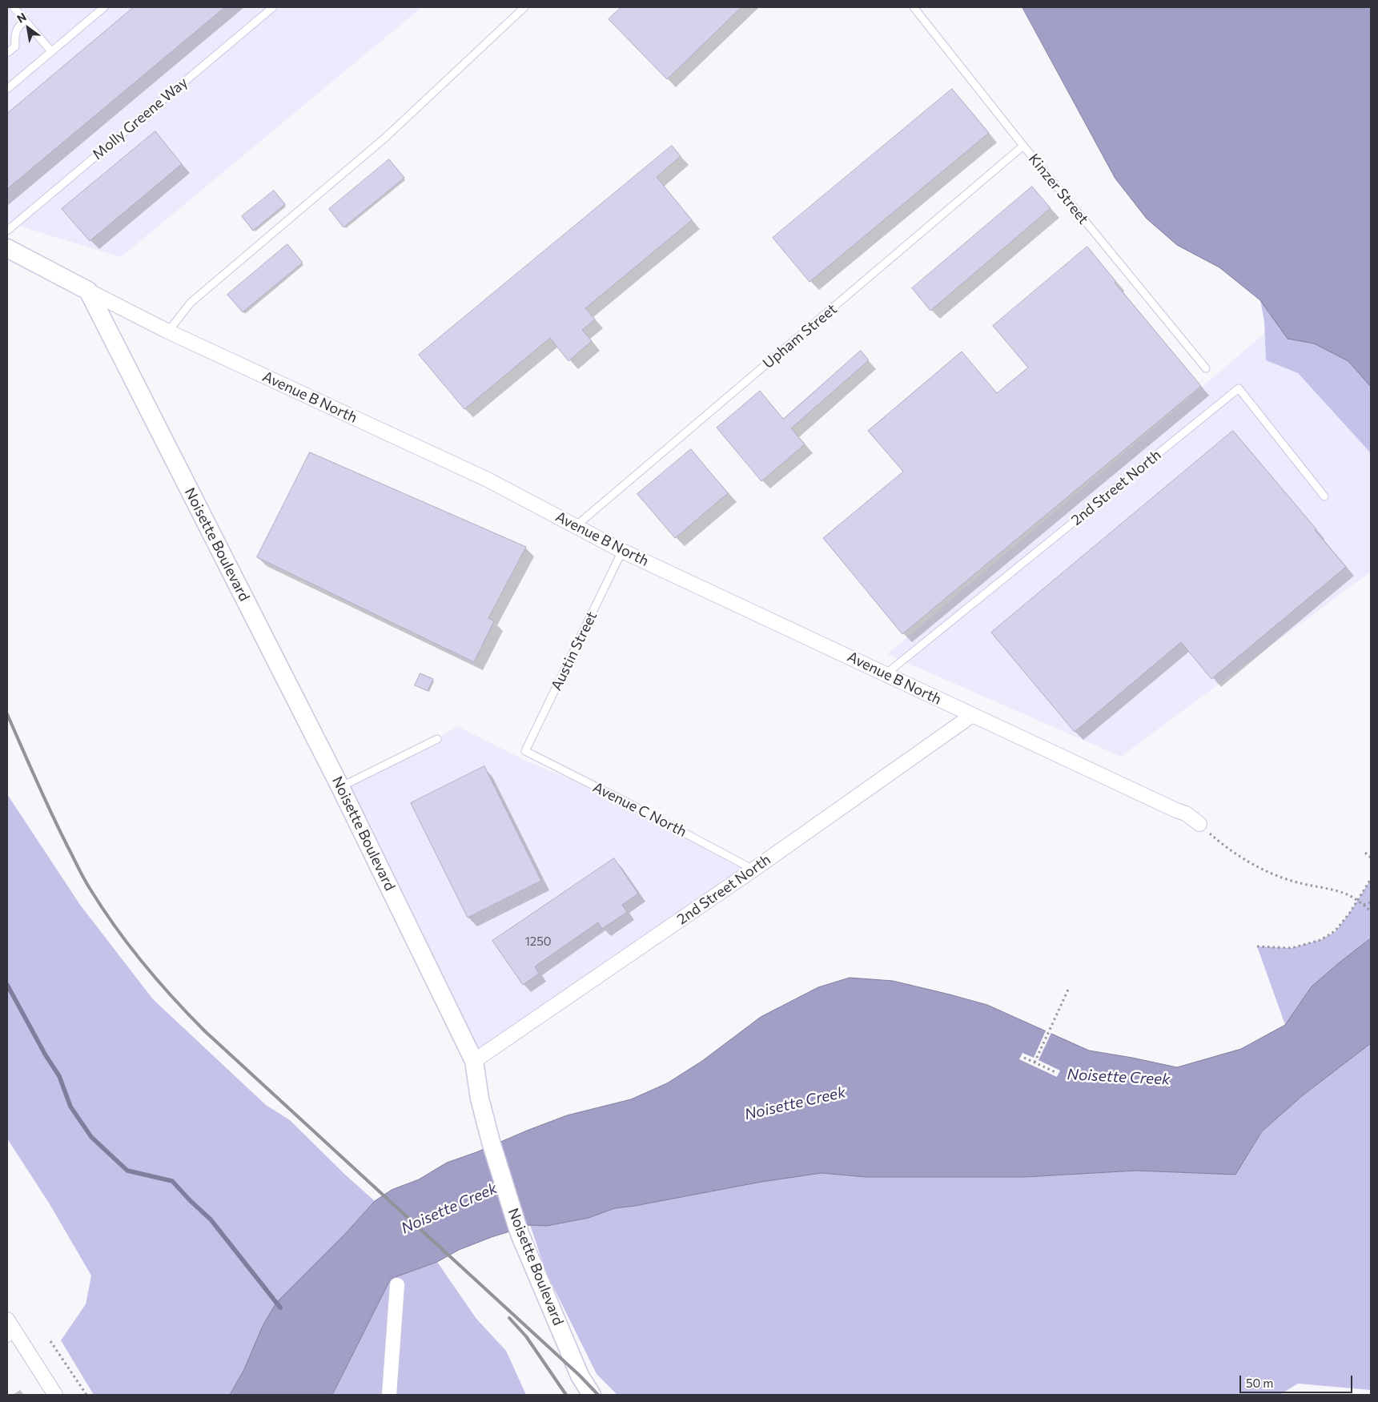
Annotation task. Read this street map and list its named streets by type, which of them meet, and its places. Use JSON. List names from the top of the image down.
{
  "streets": {
    "street": ["Avenue B North", "2nd Street North", "Noisette Boulevard"],
    "lane": [
      "Molly Greene Way",
      "Kinzer Street",
      "Upham Street",
      "Austin Street",
      "Avenue C North"
    ]
  },
  "crossings": [
    ["Kinzer Street", "Upham Street"],
    ["Upham Street", "Avenue B North"],
    ["Avenue B North", "2nd Street North"],
    ["Avenue B North", "Noisette Boulevard"],
    ["Avenue B North", "Austin Street"],
    ["2nd Street North", "Noisette Boulevard"],
    ["2nd Street North", "Avenue C North"],
    ["Austin Street", "Avenue C North"]
  ],
  "water": ["Noisette Creek"],
  "house_numbers": ["1250"],
  "scale_bar": "50 m",
  "north": "top left"
}
